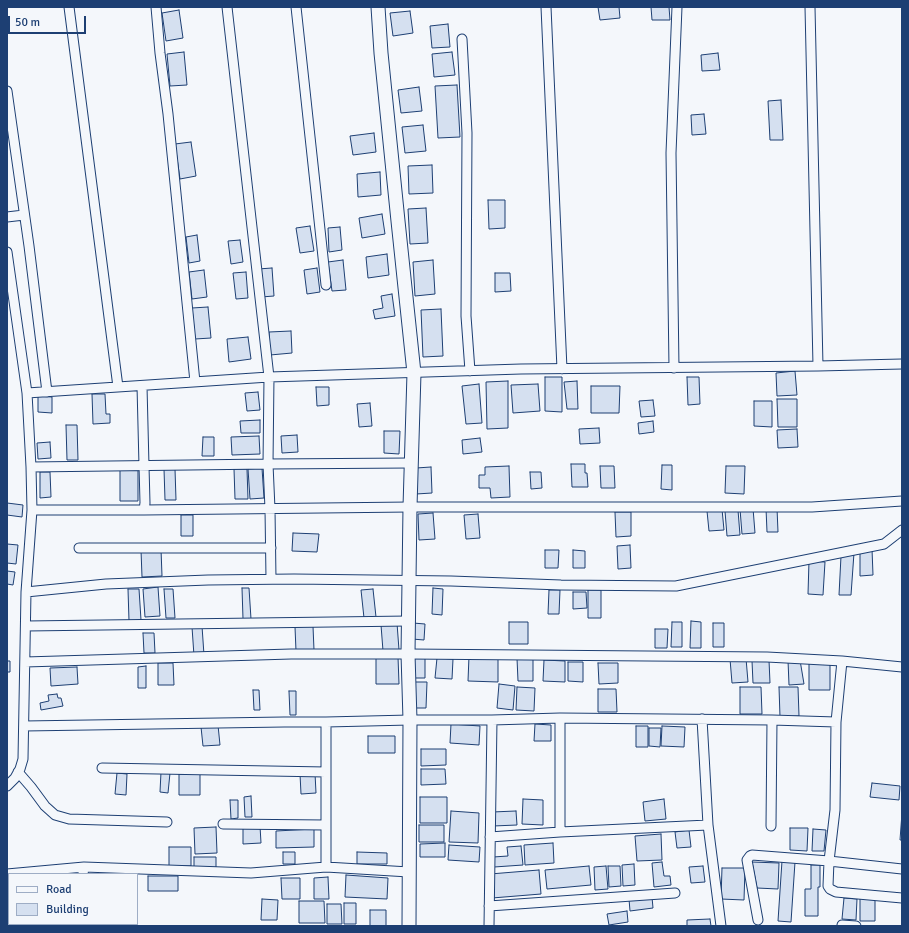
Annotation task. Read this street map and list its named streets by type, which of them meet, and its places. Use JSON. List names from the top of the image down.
{
  "legend": ["Road", "Building"],
  "scale_bar": "50 m"
}
